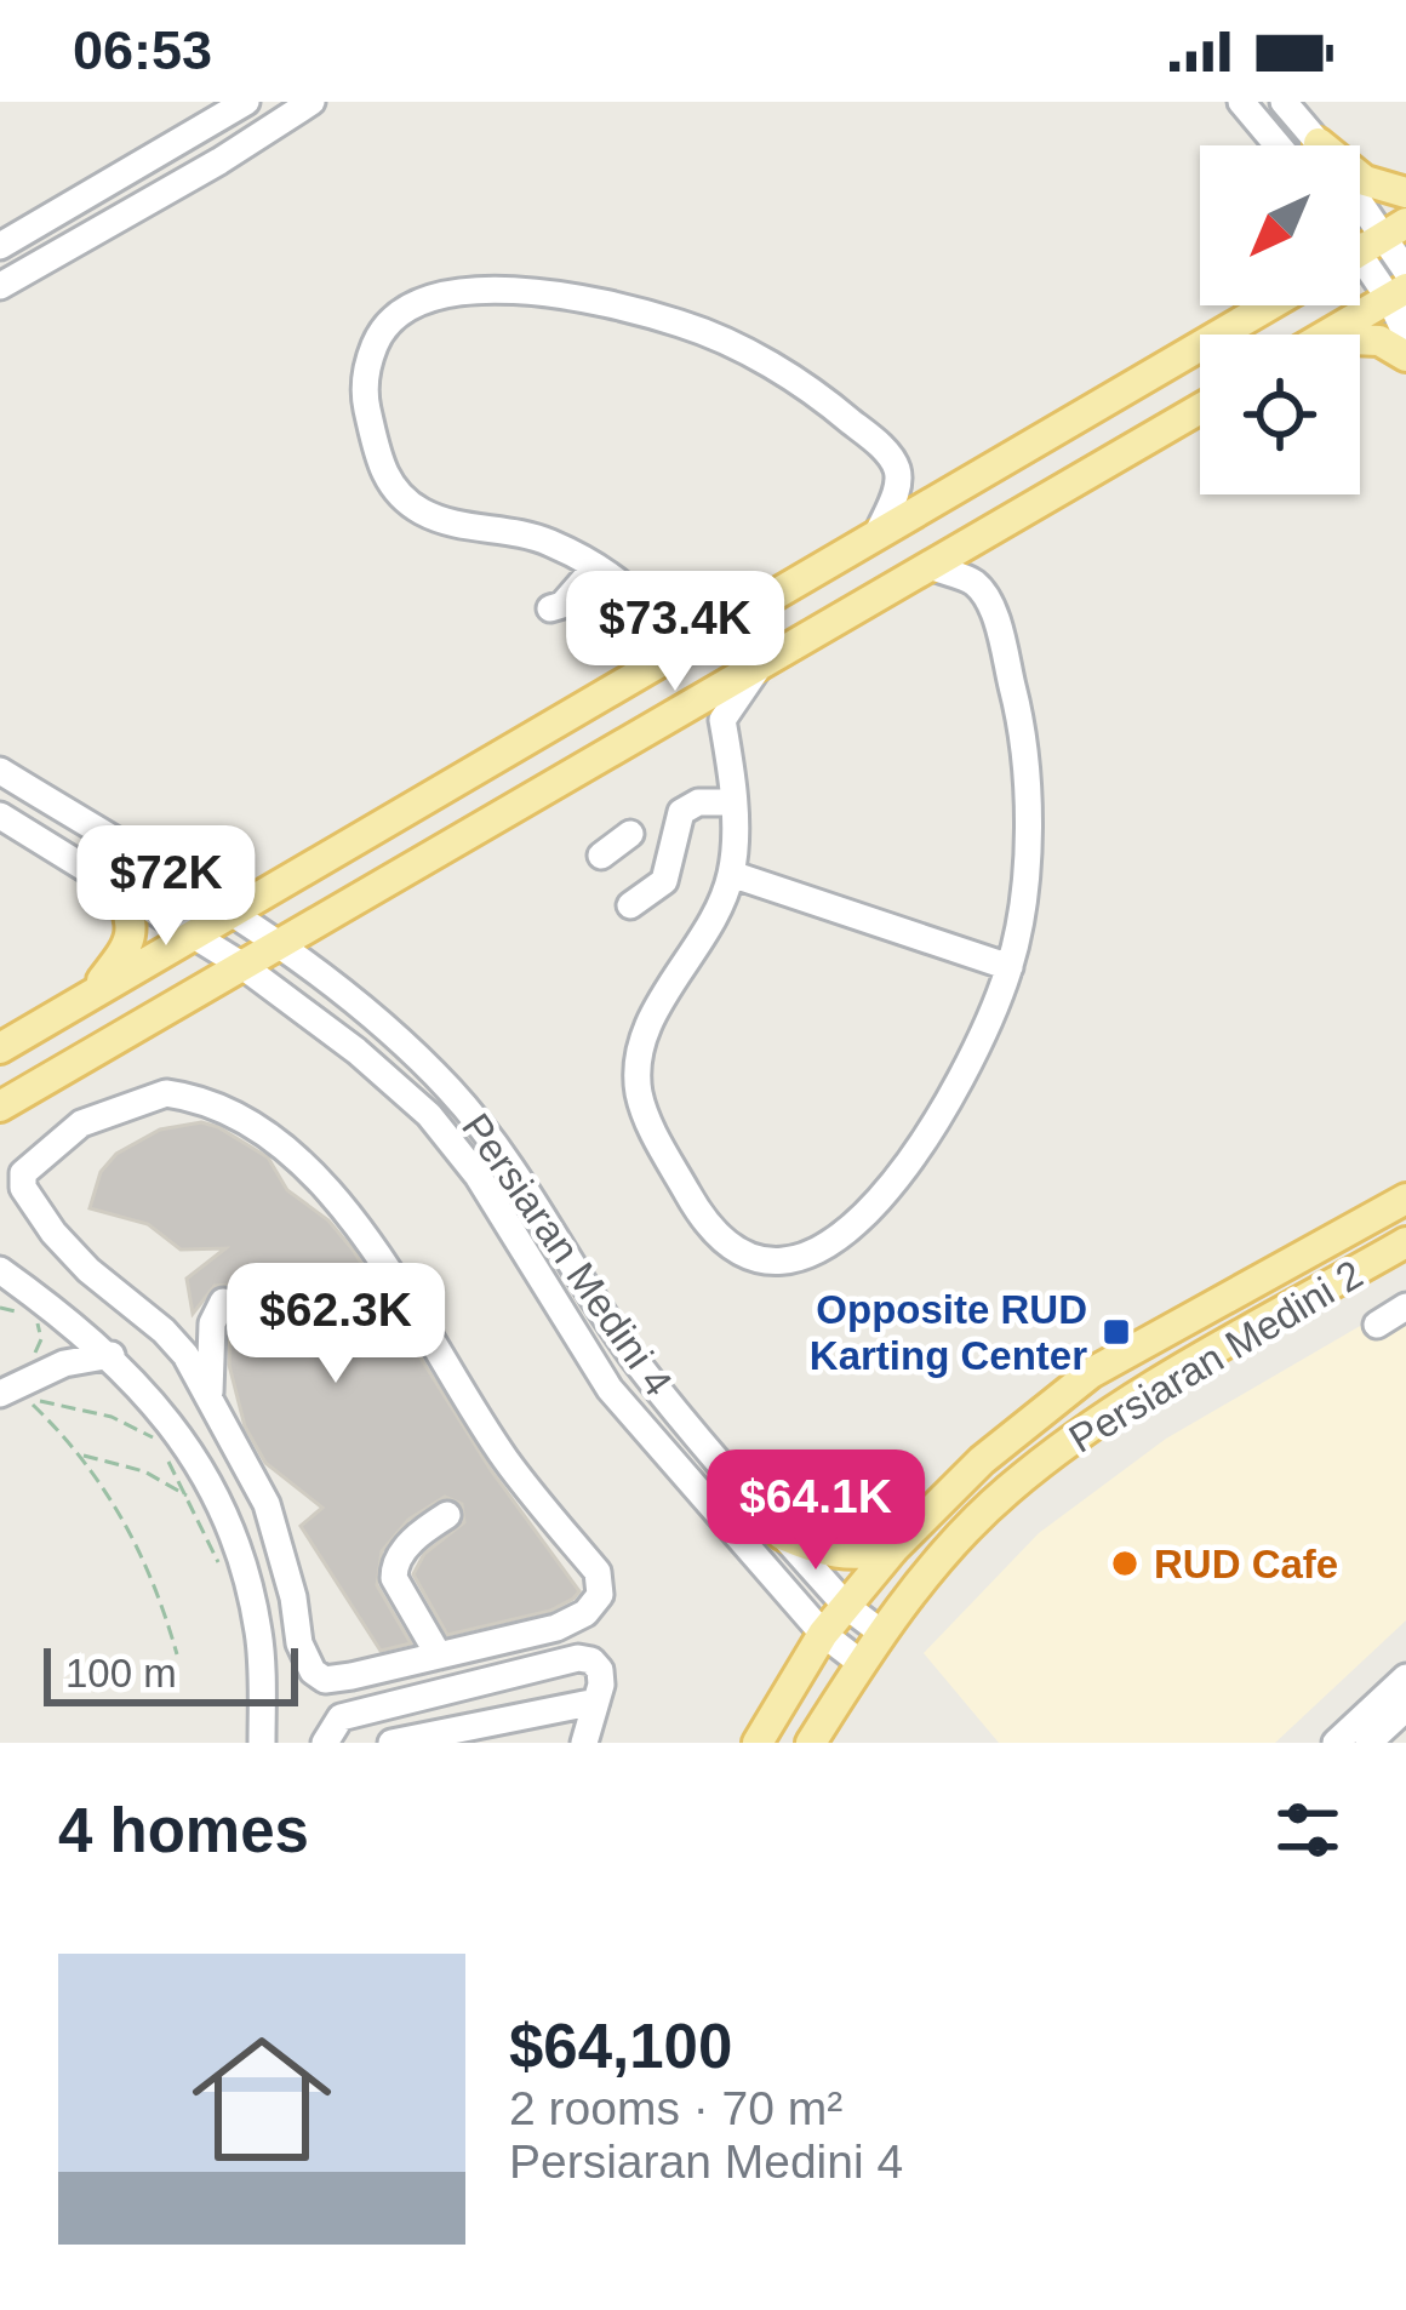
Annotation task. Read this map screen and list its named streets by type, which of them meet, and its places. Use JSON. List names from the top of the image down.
{
  "streets": {
    "main road": ["Persiaran Medini 2"],
    "street": ["Persiaran Medini 4"]
  },
  "crossings": [
    ["Persiaran Medini 4", "Persiaran Medini 2"]
  ],
  "places": {
    "transit": ["Opposite RUD Karting Center"],
    "other": ["RUD Cafe"]
  },
  "scale_bar": "100 m",
  "north": "bottom left",
  "page": {
    "status": "06:53",
    "price": [
      "$73.4K",
      "$72K",
      "$62.3K",
      "$64.1K"
    ],
    "scale": "100 m",
    "heading": "4 homes",
    "list": [
      {
        "name": "$64,100",
        "note": "2 rooms · 70 m² · Persiaran Medini 4"
      }
    ]
  }
}
